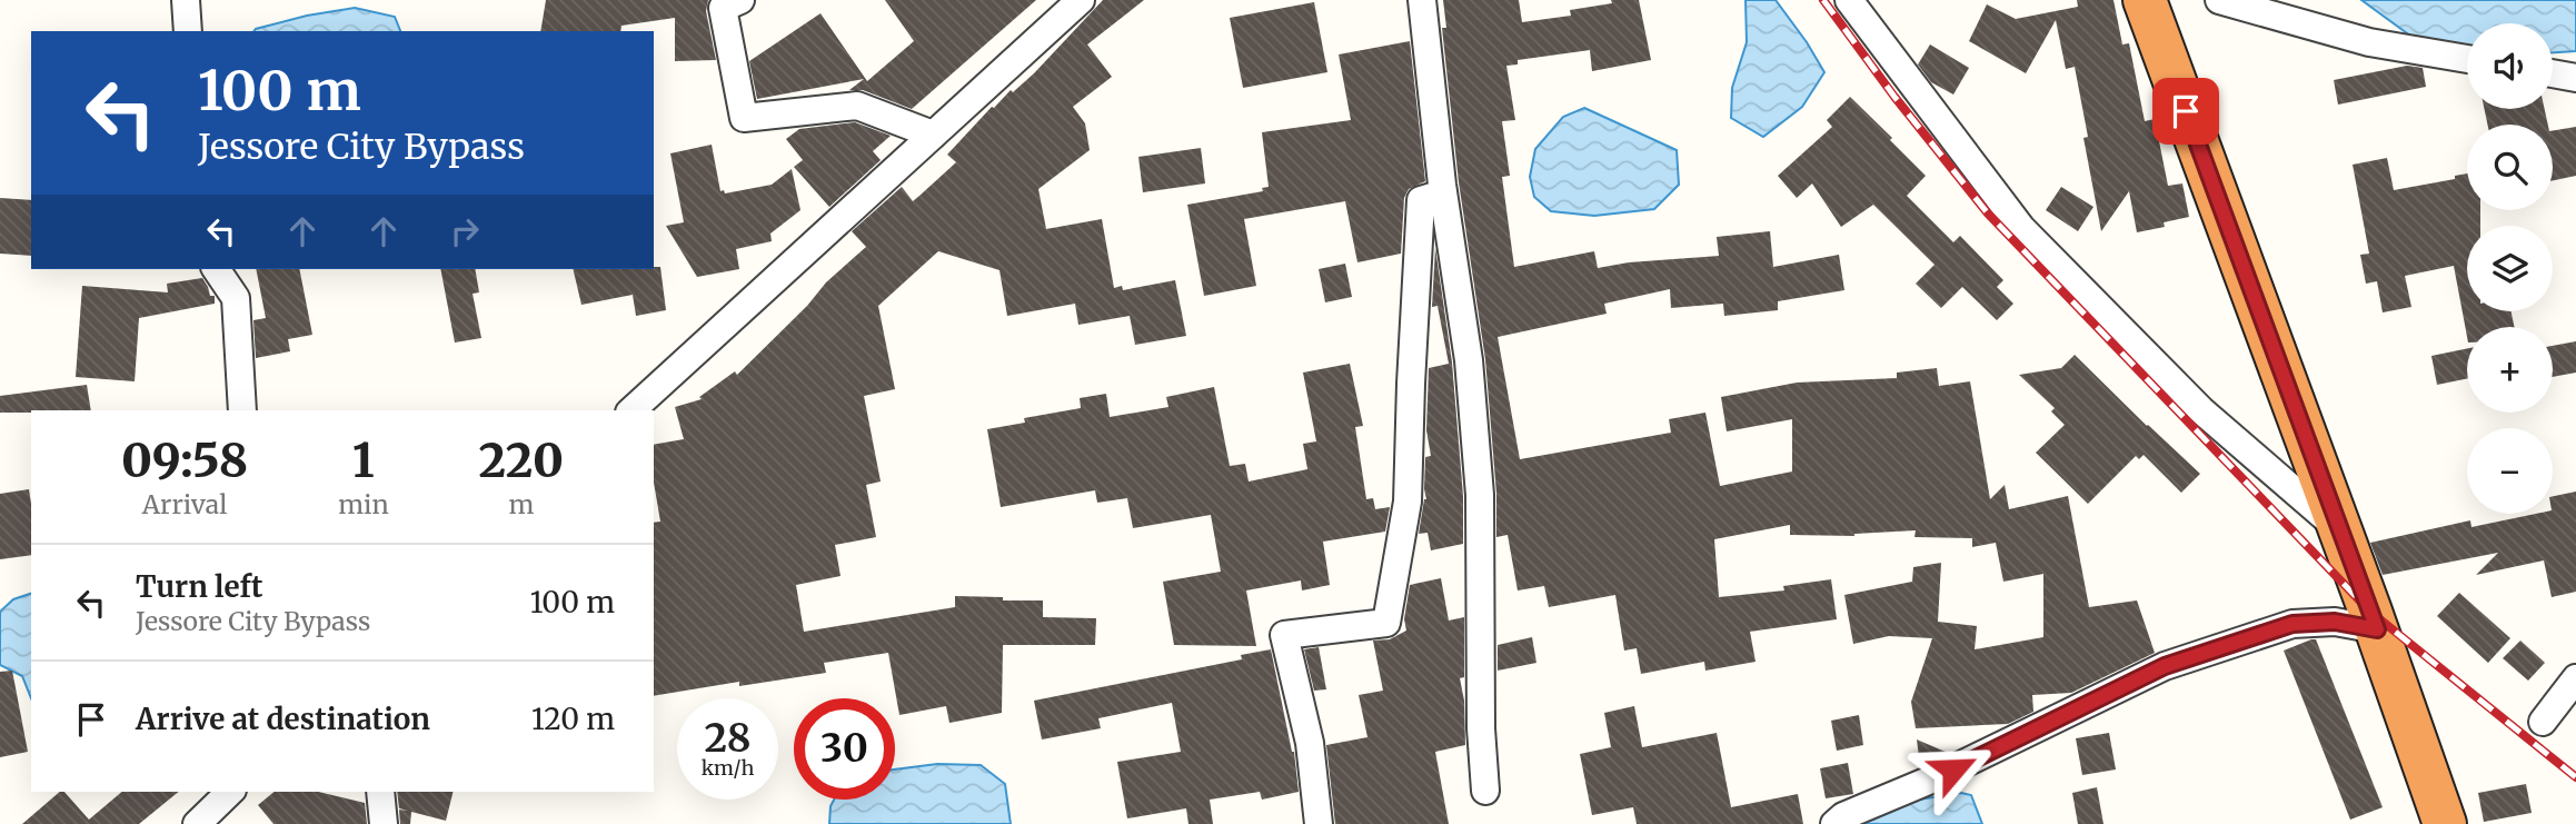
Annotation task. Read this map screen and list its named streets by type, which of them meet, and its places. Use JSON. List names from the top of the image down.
{
  "page": {
    "map_buttons": ["+", "−"],
    "turn": ["100 m", "Jessore City Bypass"],
    "eta": [
      "09:58",
      "Arrival",
      "1",
      "min",
      "220",
      "m"
    ],
    "list": [
      {
        "name": "Turn left",
        "note": "Jessore City Bypass",
        "value": "100 m"
      },
      {
        "name": "Arrive at destination",
        "value": "120 m"
      }
    ],
    "speed": "28 km/h",
    "limit": "30"
  }
}
